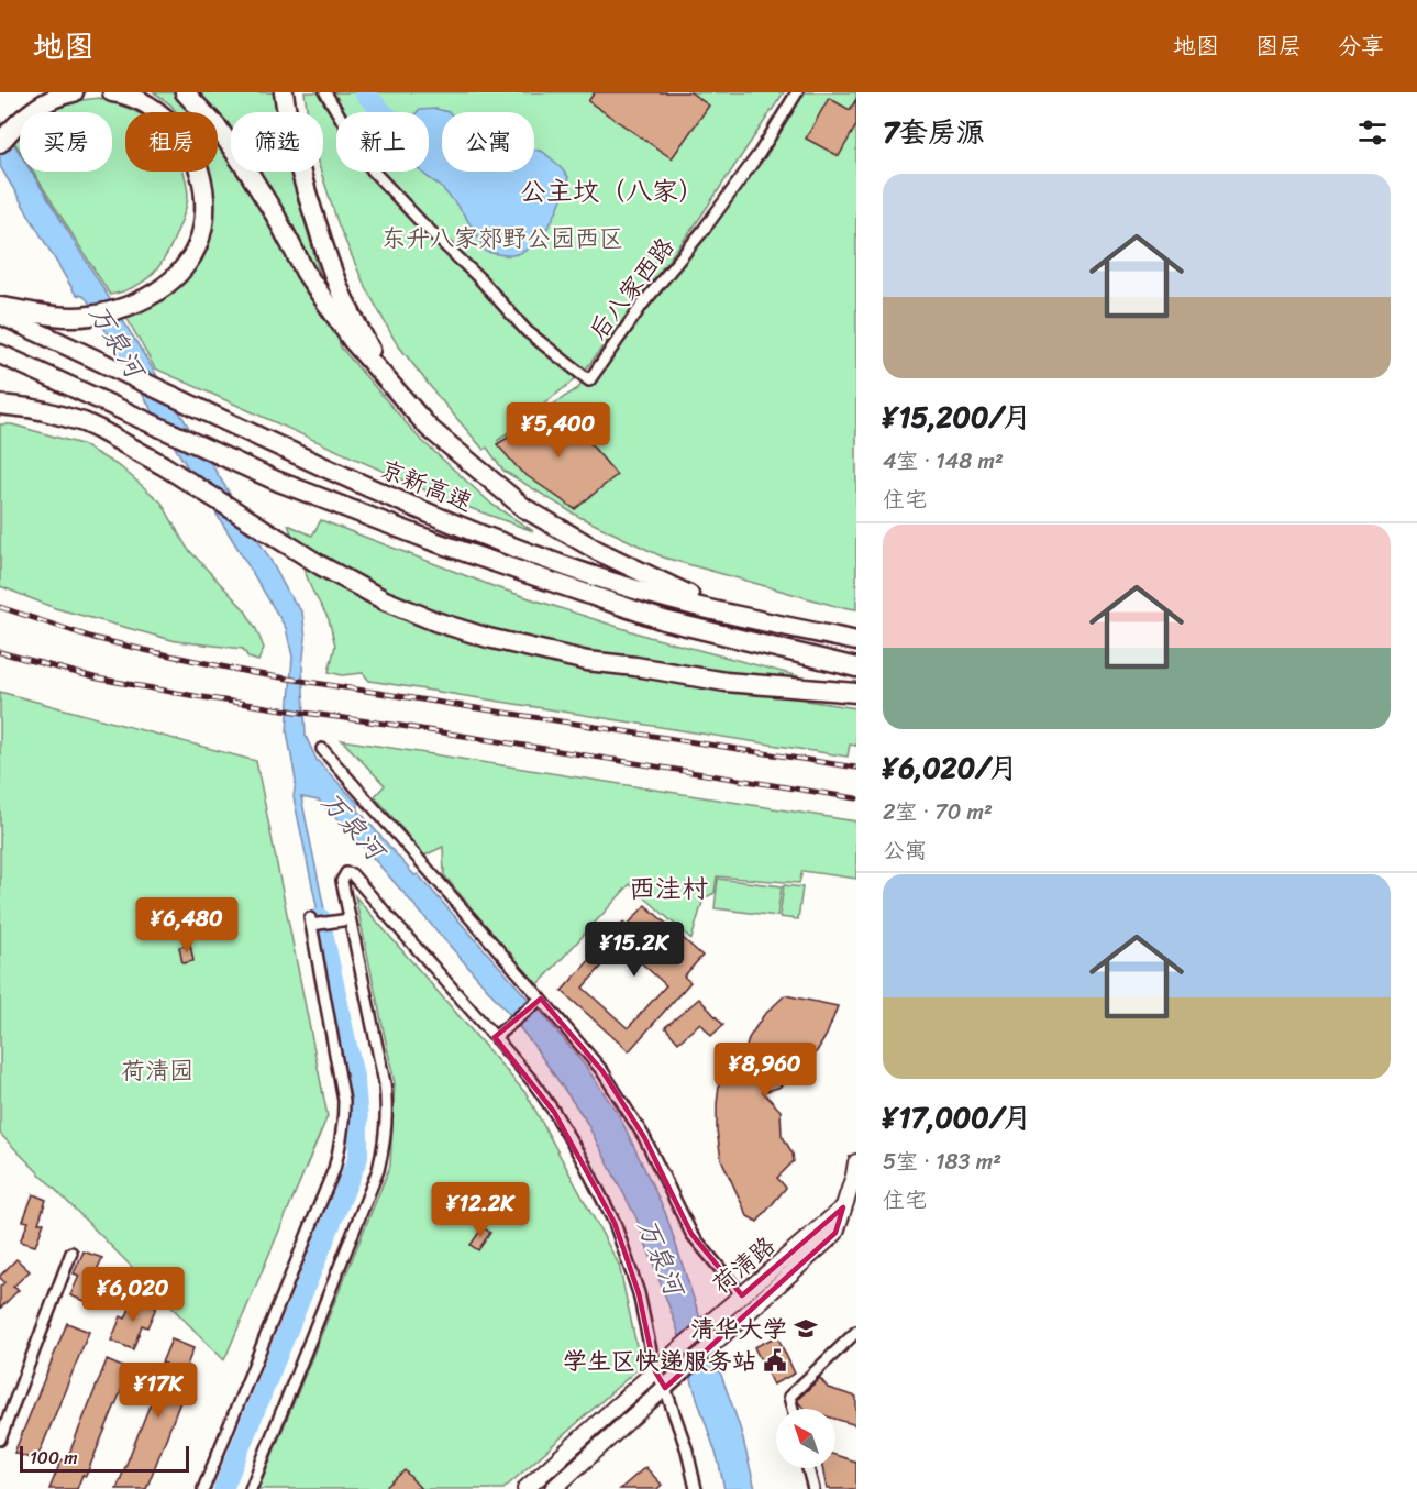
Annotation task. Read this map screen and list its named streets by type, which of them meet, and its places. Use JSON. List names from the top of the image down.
{
  "streets": {
    "highway": ["京新高速"],
    "main road": ["荷清路"],
    "street": ["后八家西路"]
  },
  "districts": ["公主坟（八家）", "西洼村"],
  "water": ["万泉河"],
  "parks": ["东升八家郊野公园西区", "荷清园"],
  "places": {
    "school or university": ["清华大学"],
    "public building": ["学生区快递服务站"]
  },
  "scale_bar": "100 m",
  "north": "top left",
  "page": {
    "header": "地图",
    "nav": ["地图", "图层", "分享"],
    "heading": "7套房源",
    "chip": [
      "买房",
      "租房",
      "筛选",
      "新上",
      "公寓"
    ],
    "list": [
      {
        "name": "¥15,200/月",
        "note": "4室 · 148 m² · 住宅"
      },
      {
        "name": "¥6,020/月",
        "note": "2室 · 70 m² · 公寓"
      },
      {
        "name": "¥17,000/月",
        "note": "5室 · 183 m² · 住宅"
      }
    ],
    "price": [
      "¥5,400",
      "¥6,480",
      "¥15.2K",
      "¥8,960",
      "¥12.2K",
      "¥6,020",
      "¥17K"
    ],
    "scale": "100 m"
  }
}
